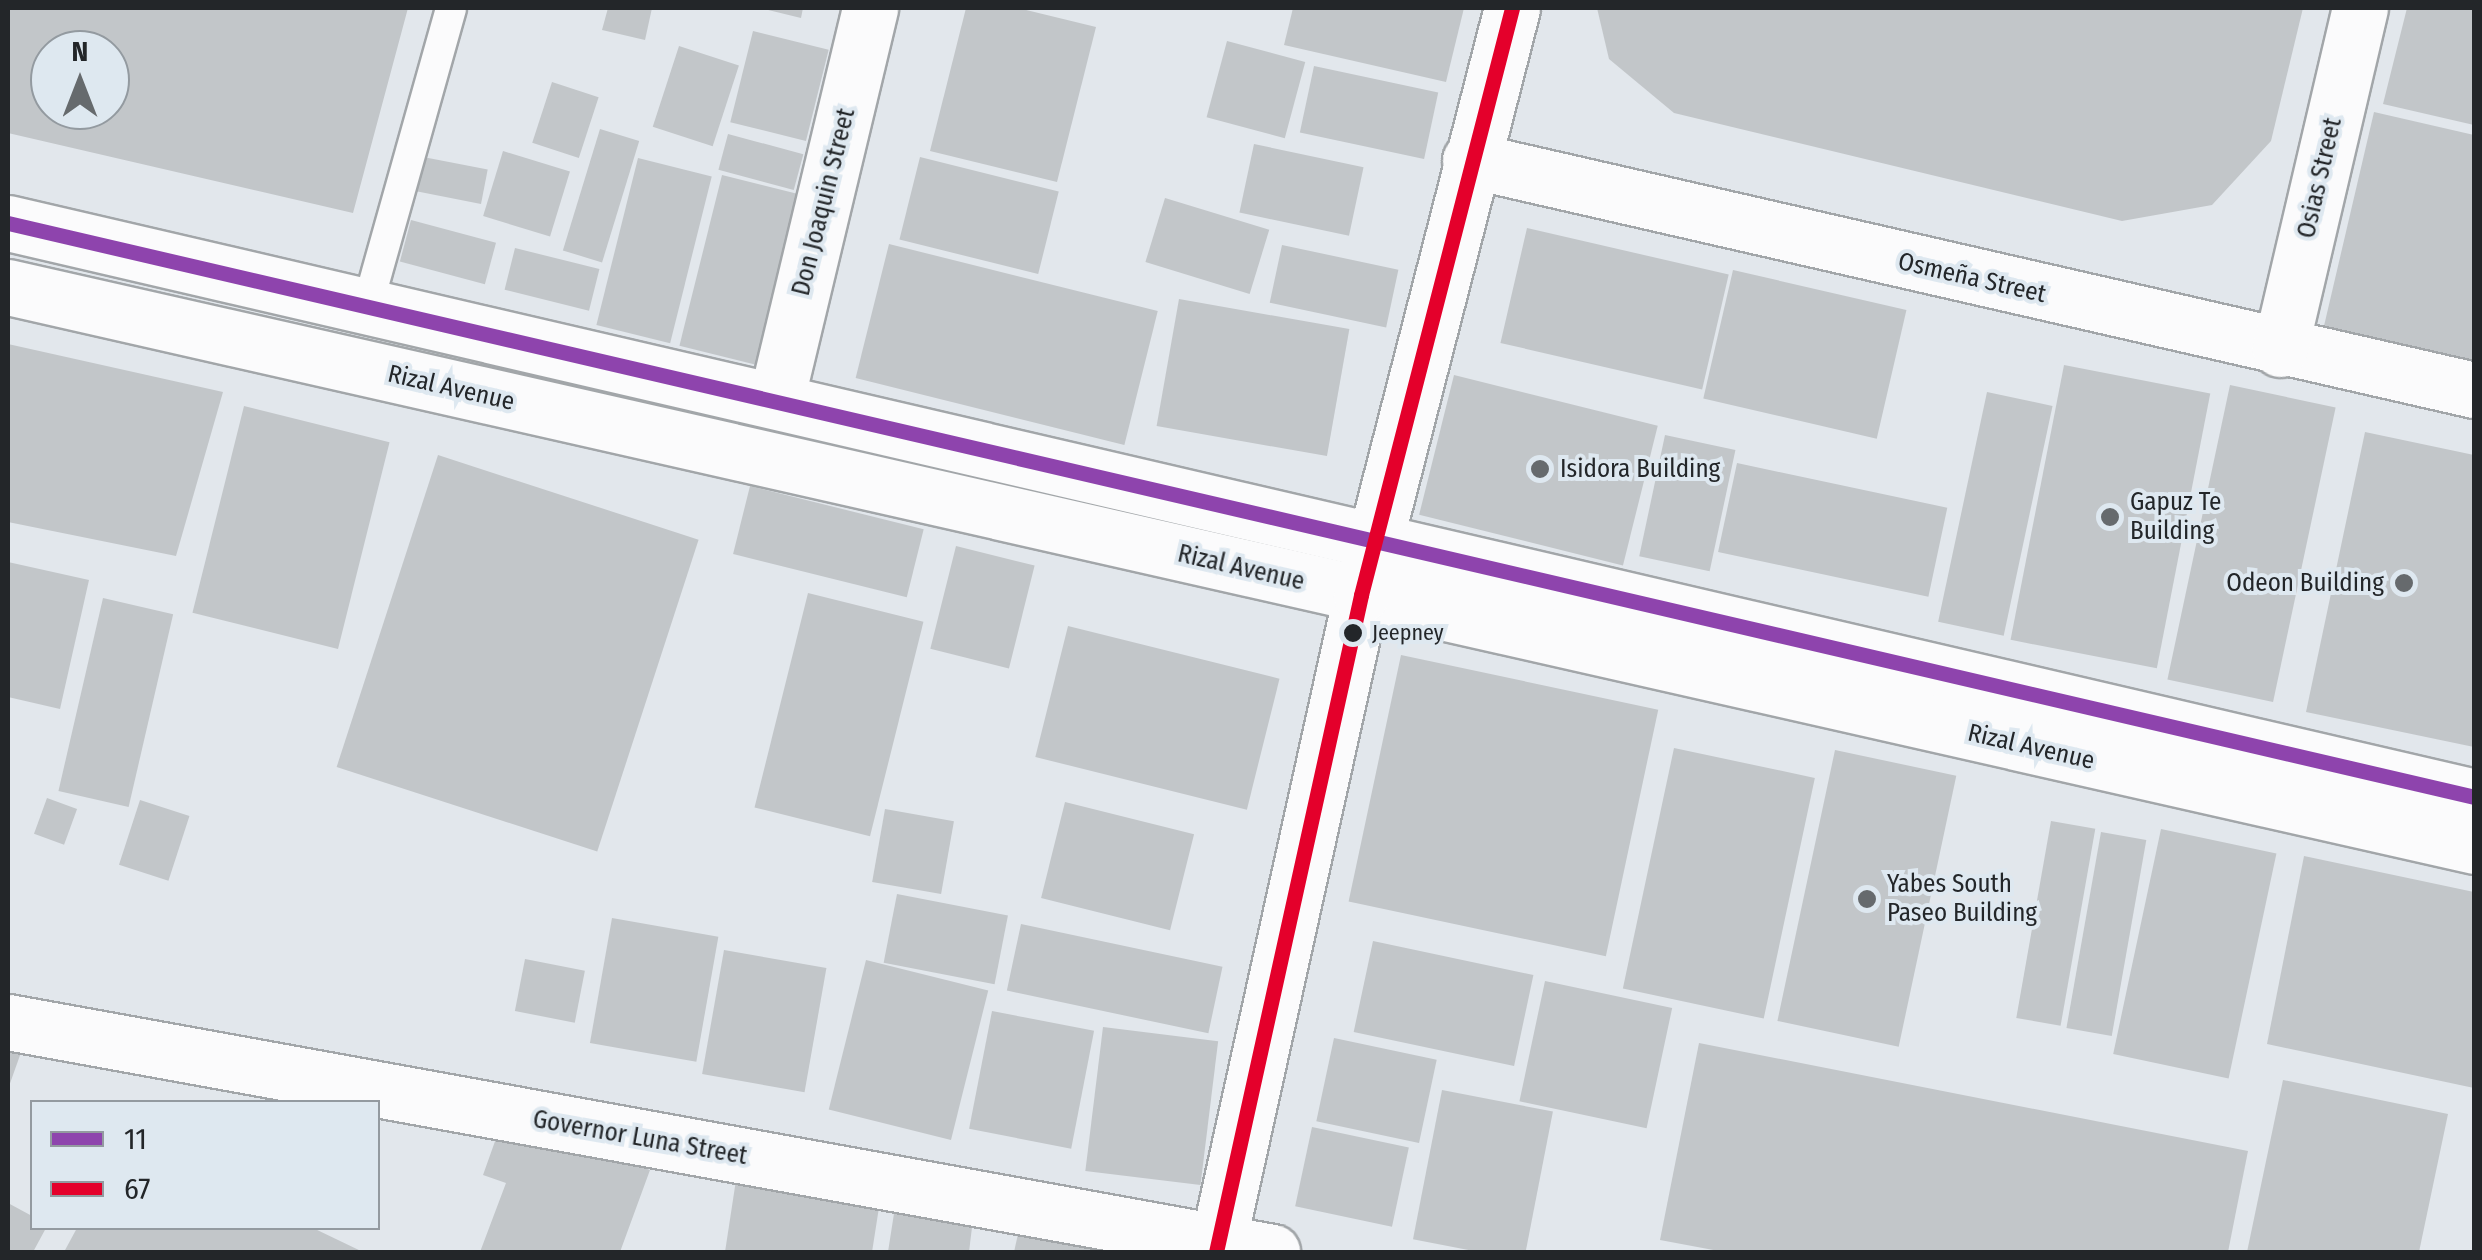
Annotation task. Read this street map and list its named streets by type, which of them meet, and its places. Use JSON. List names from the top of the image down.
{
  "streets": {
    "street": [
      "Osias Street",
      "Don Joaquin Street",
      "Osmeña Street",
      "Rizal Avenue",
      "Governor Luna Street"
    ]
  },
  "crossings": [
    ["Osias Street", "Osmeña Street"]
  ],
  "places": [
    "Isidora Building",
    "Gapuz Te Building",
    "Odeon Building",
    "Jeepney",
    "Yabes South Paseo Building"
  ],
  "lines": ["transit line 67", "transit line 11"],
  "legend": ["11", "67"],
  "north": "top"
}
